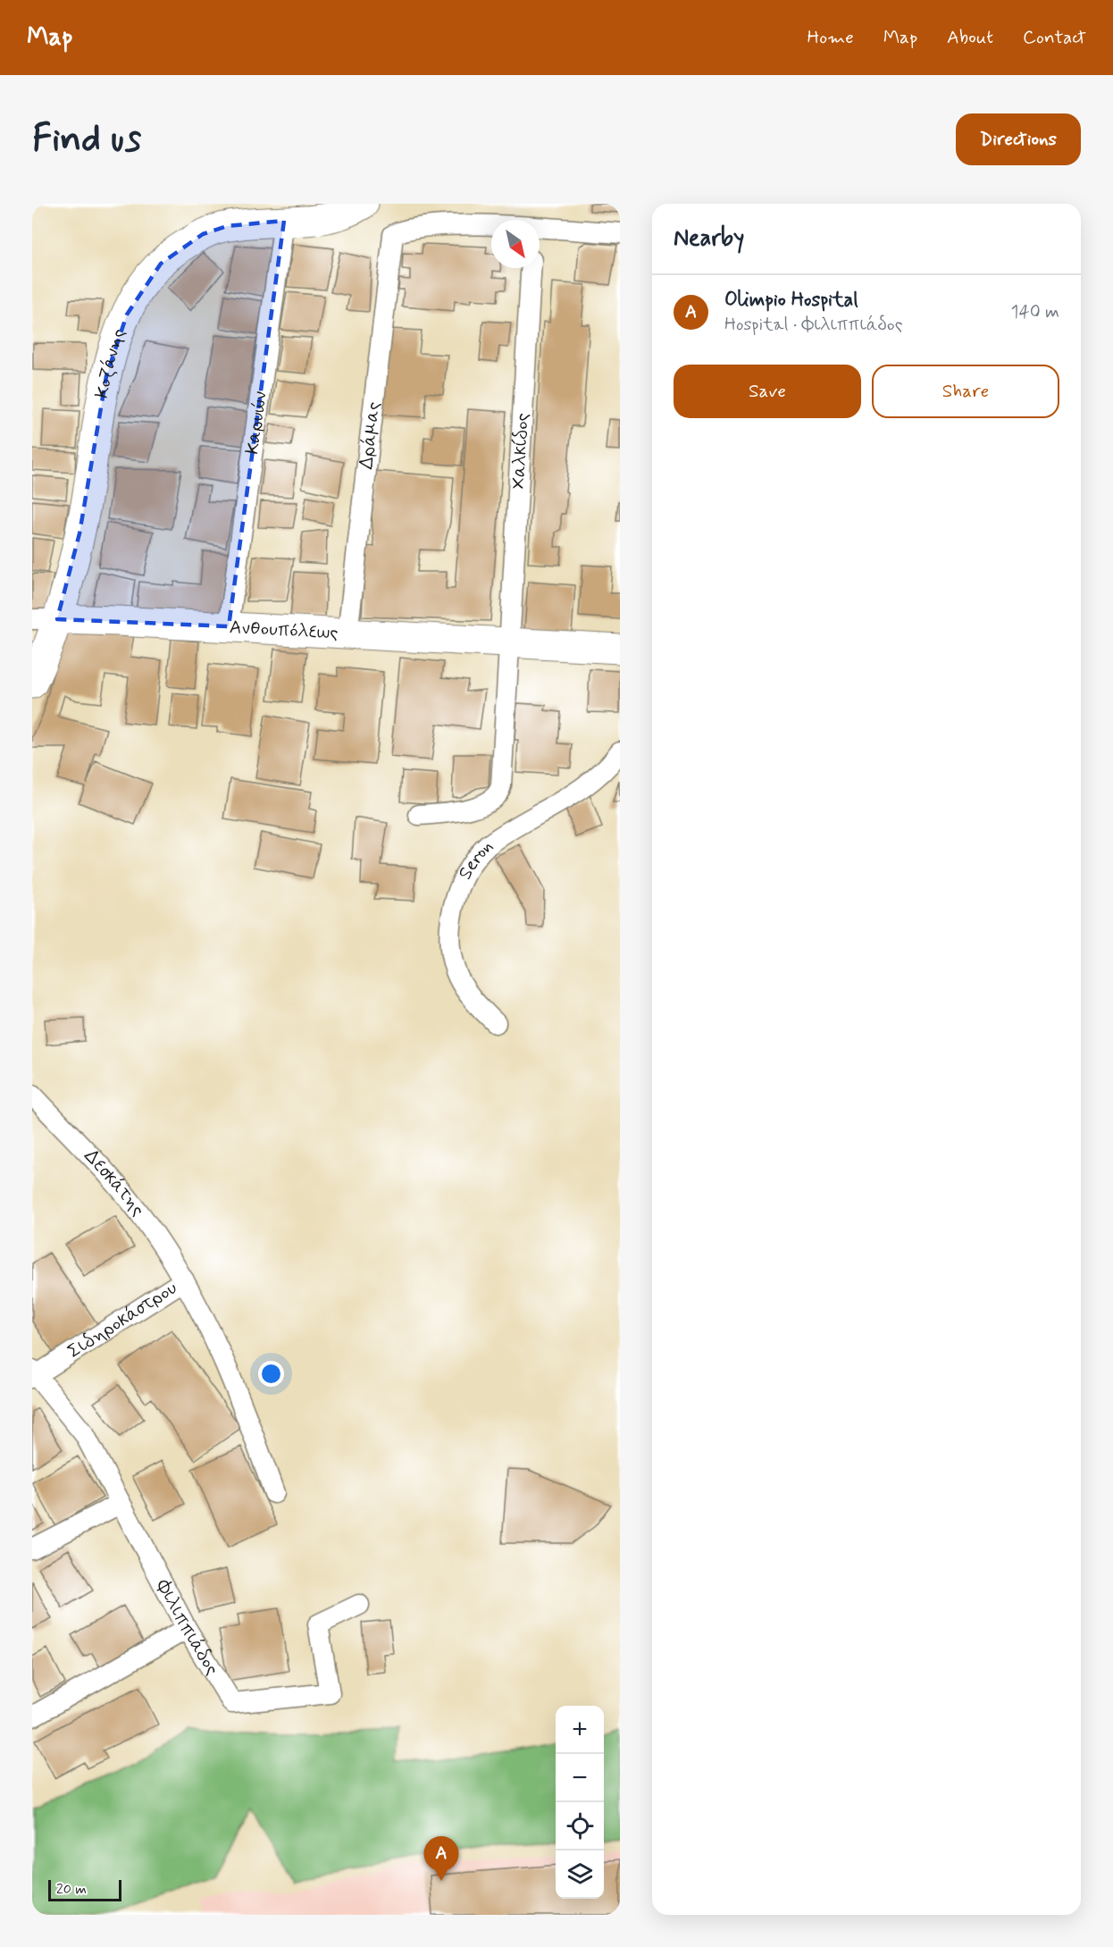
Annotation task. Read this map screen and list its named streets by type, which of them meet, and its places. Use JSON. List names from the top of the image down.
{
  "streets": {
    "street": [
      "Κοζάνης",
      "Καρυών",
      "Δράμας",
      "Χαλκίδος",
      "Ανθουπόλεως",
      "Seron",
      "Δεσκάτης",
      "Σιδηροκάστρου",
      "Φιλιππιάδος"
    ]
  },
  "crossings": [
    ["Κοζάνης", "Καρυών"],
    ["Κοζάνης", "Ανθουπόλεως"],
    ["Καρυών", "Ανθουπόλεως"],
    ["Δράμας", "Ανθουπόλεως"],
    ["Χαλκίδος", "Ανθουπόλεως"],
    ["Δεσκάτης", "Σιδηροκάστρου"],
    ["Σιδηροκάστρου", "Φιλιππιάδος"]
  ],
  "scale_bar": "20 m",
  "north": "bottom right",
  "page": {
    "header": "Map",
    "nav": [
      "Home",
      "Map",
      "About",
      "Contact"
    ],
    "buttons": [
      "Directions",
      ["Save", "Share"]
    ],
    "title": "Find us",
    "heading": "Nearby",
    "list": [
      {
        "mark": "A",
        "name": "Olimpio Hospital",
        "note": "Hospital · Φιλιππιάδος",
        "value": "140 m"
      }
    ],
    "map_buttons": ["+", "−"],
    "pins": "A",
    "scale": "20 m"
  }
}
